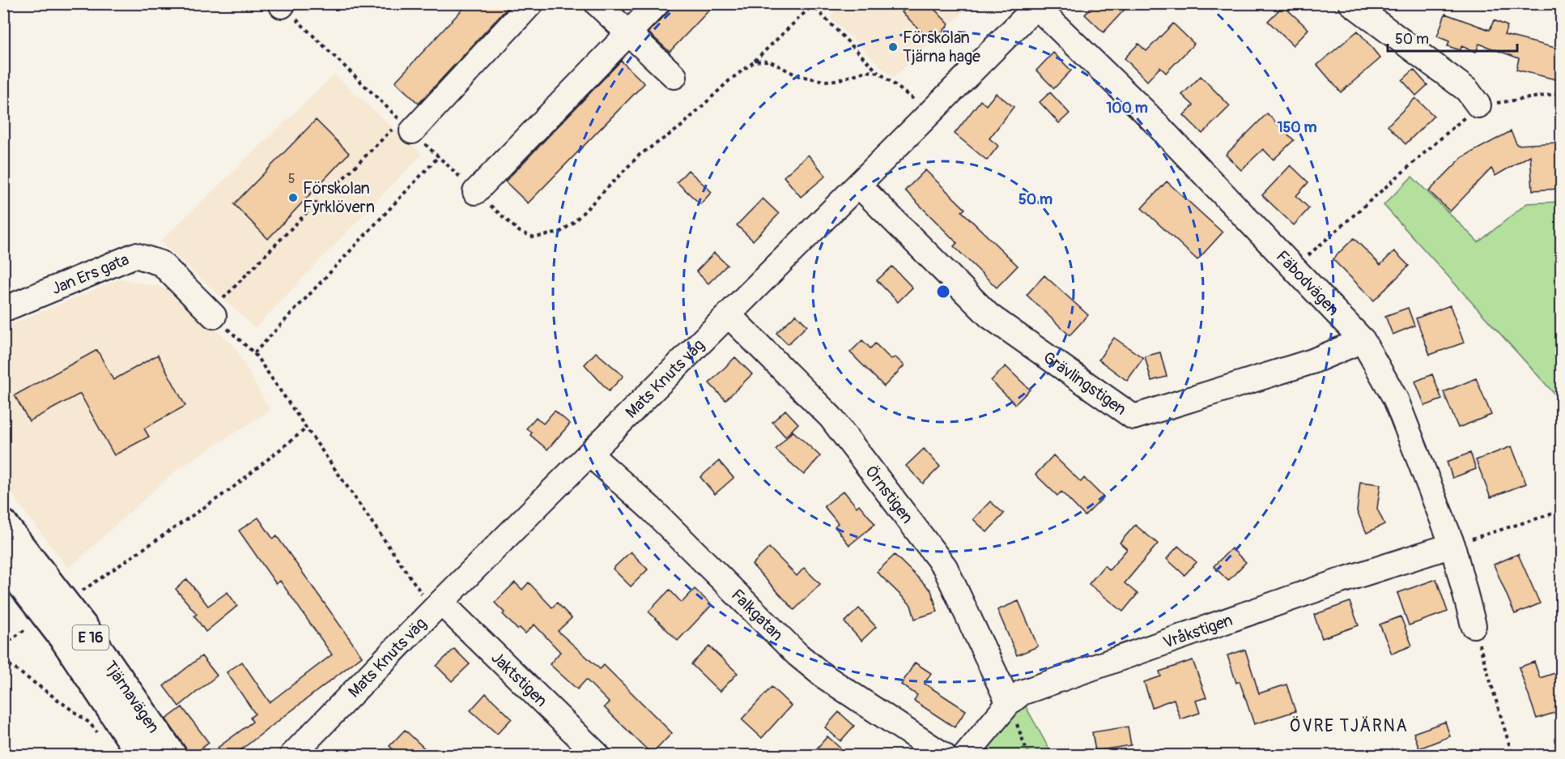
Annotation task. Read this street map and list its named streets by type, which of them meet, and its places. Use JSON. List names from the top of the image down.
{
  "streets": {
    "highway": ["E 16", "Tjärnavägen"],
    "street": [
      "Jan Ers gata",
      "Fäbodvägen",
      "Mats Knuts väg",
      "Grävlingstigen",
      "Örnstigen",
      "Falkgatan",
      "Vråkstigen",
      "Jaktstigen"
    ]
  },
  "crossings": [
    ["Fäbodvägen", "Mats Knuts väg"],
    ["Fäbodvägen", "Grävlingstigen"],
    ["Fäbodvägen", "Vråkstigen"],
    ["Mats Knuts väg", "Grävlingstigen"],
    ["Mats Knuts väg", "Örnstigen"],
    ["Mats Knuts väg", "Falkgatan"],
    ["Mats Knuts väg", "Jaktstigen"],
    ["Örnstigen", "Vråkstigen"]
  ],
  "districts": ["ÖVRE TJÄRNA"],
  "places": ["Förskolan Tjärna hage", "Förskolan Fyrklövern"],
  "house_numbers": ["5"],
  "scale_bar": "50 m",
  "rings": ["100 m", "150 m", "50 m"]
}
